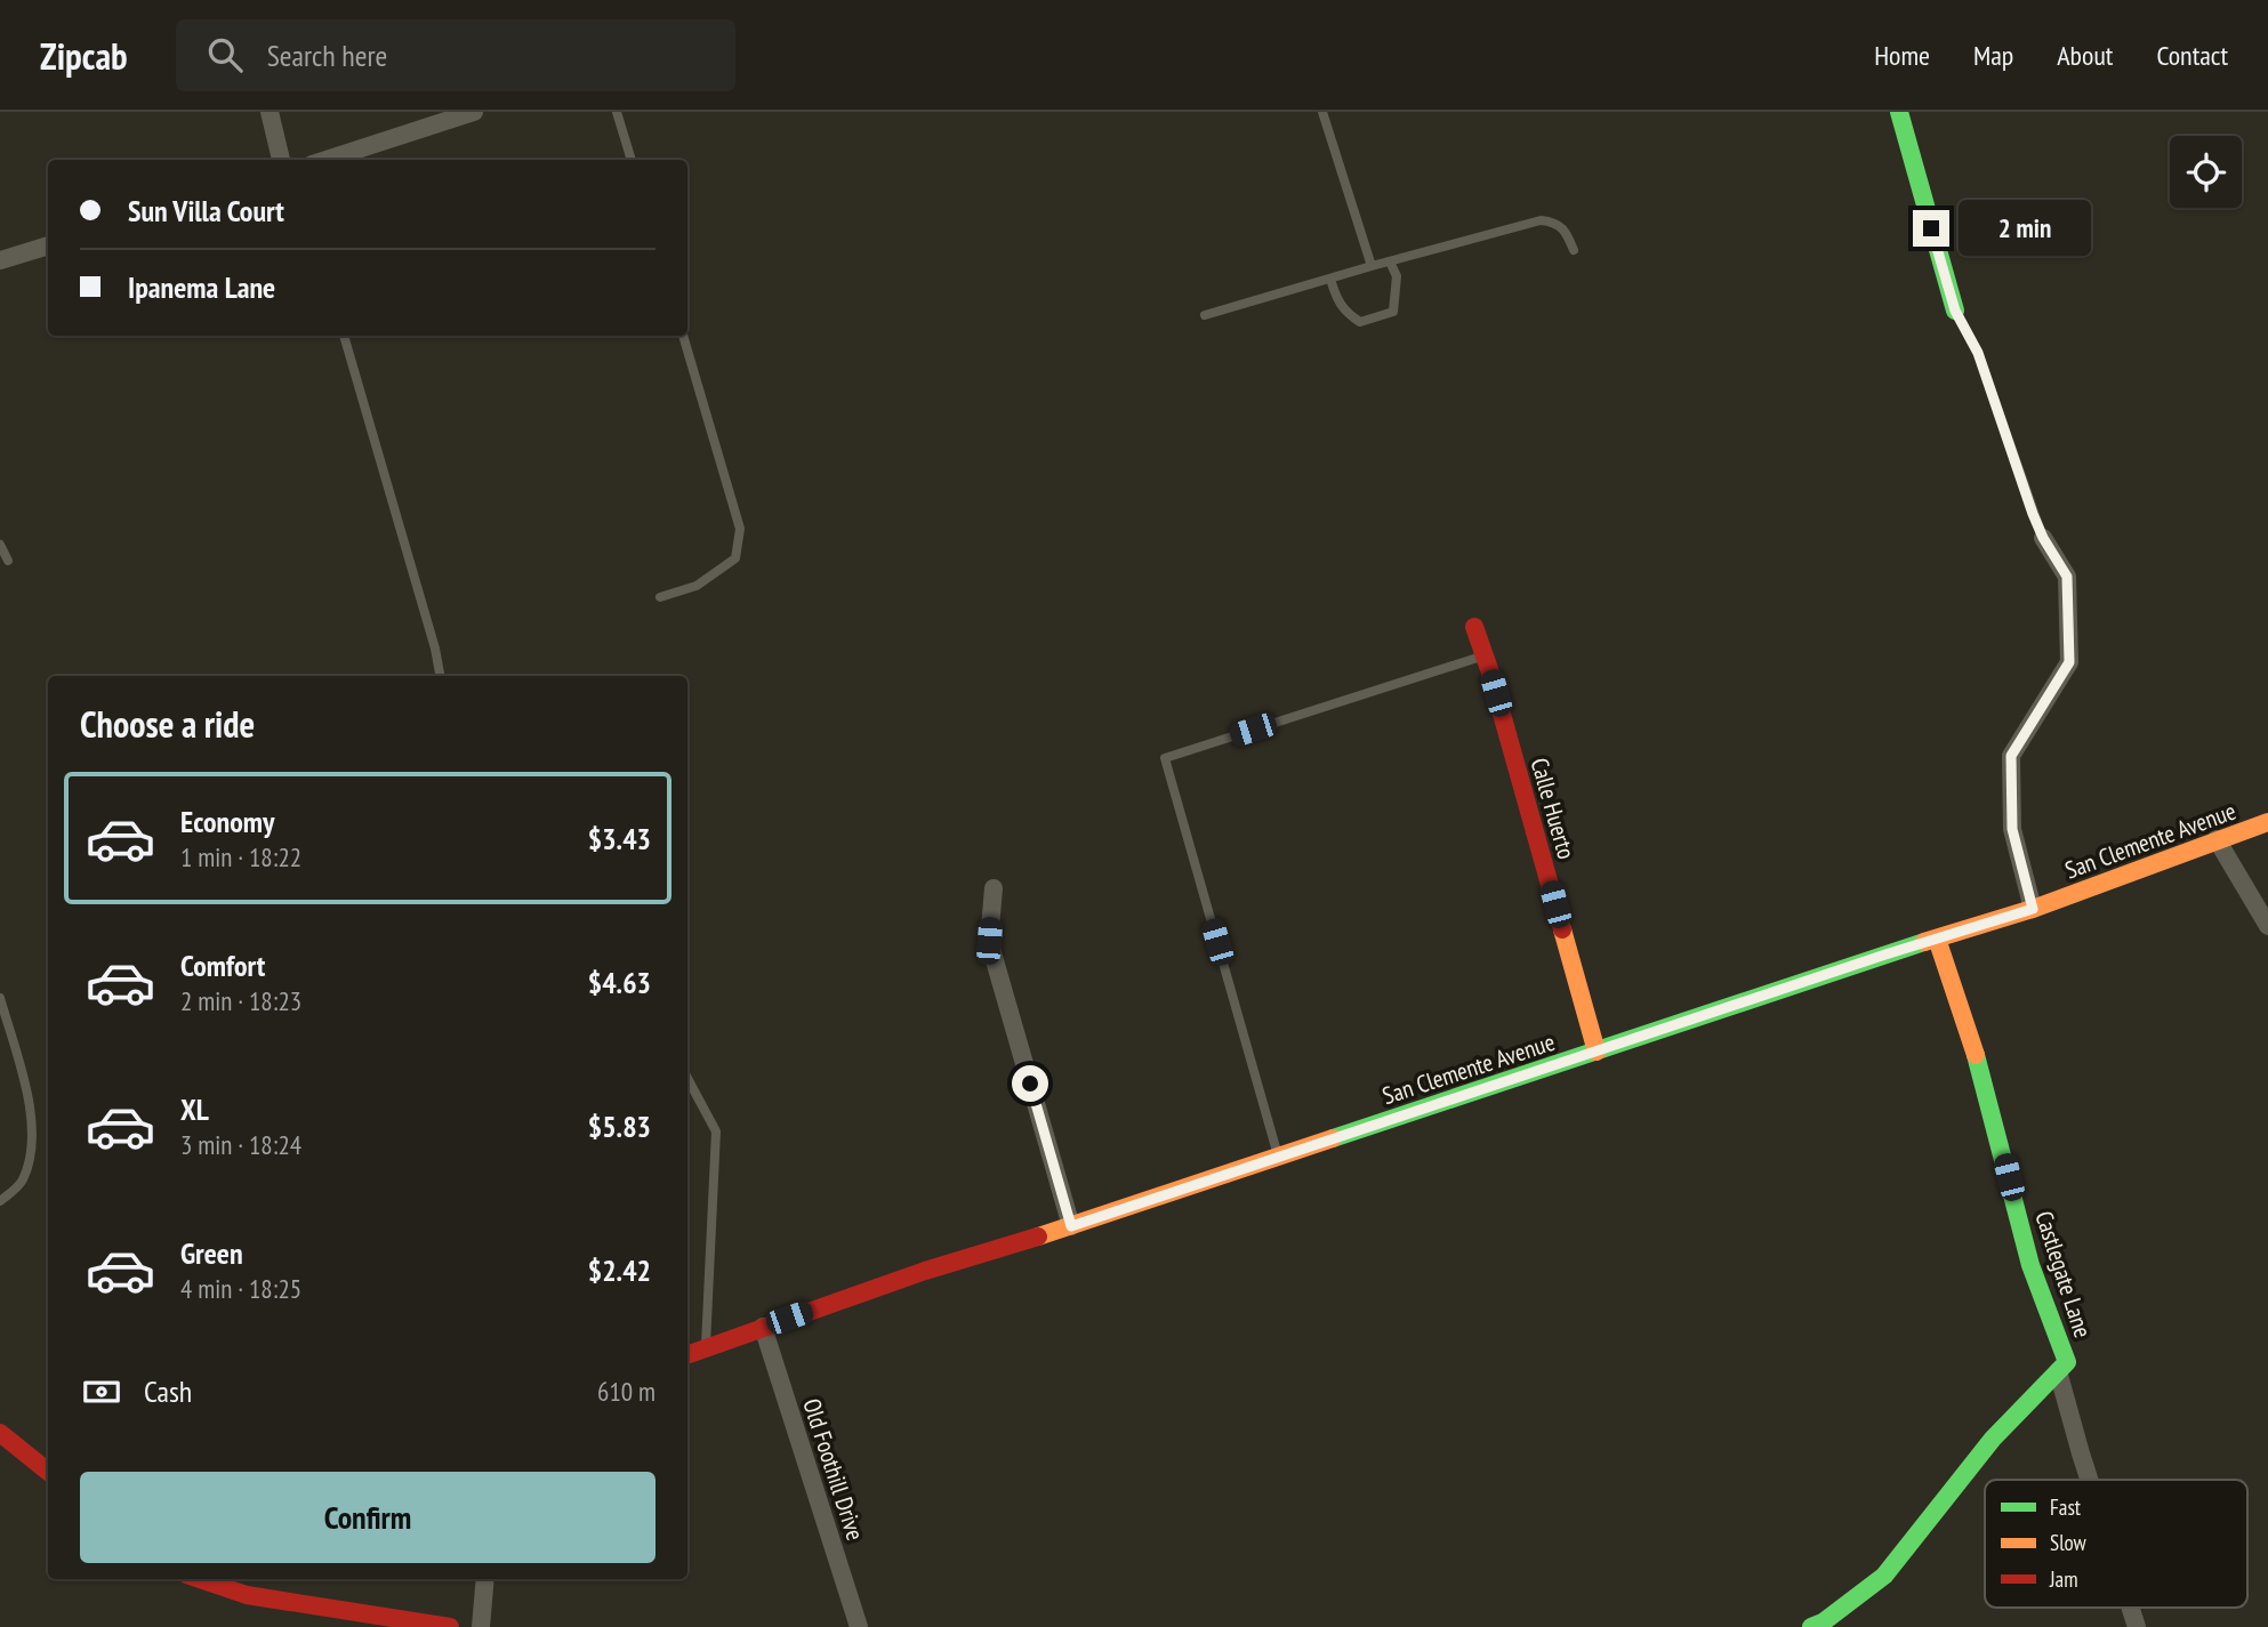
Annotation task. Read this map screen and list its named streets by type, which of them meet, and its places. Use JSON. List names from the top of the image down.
{
  "streets": {
    "street": [
      "Calle Huerto",
      "San Clemente Avenue",
      "Castlegate Lane",
      "Old Foothill Drive"
    ]
  },
  "crossings": [
    ["Calle Huerto", "San Clemente Avenue"],
    ["San Clemente Avenue", "Castlegate Lane"],
    ["San Clemente Avenue", "Old Foothill Drive"]
  ],
  "legend": ["Fast", "Slow", "Jam"],
  "page": {
    "header": "Zipcab",
    "search": "Search here",
    "nav": [
      "Home",
      "Map",
      "About",
      "Contact"
    ],
    "banner": ["Sun Villa Court", "Ipanema Lane"],
    "bubble": "2 min",
    "heading": "Choose a ride",
    "list": [
      {
        "name": "Economy",
        "note": "1 min · 18:22",
        "value": "$3.43"
      },
      {
        "name": "Comfort",
        "note": "2 min · 18:23",
        "value": "$4.63"
      },
      {
        "name": "XL",
        "note": "3 min · 18:24",
        "value": "$5.83"
      },
      {
        "name": "Green",
        "note": "4 min · 18:25",
        "value": "$2.42"
      }
    ],
    "pay": ["Cash", "610 m"],
    "buttons": "Confirm"
  }
}
